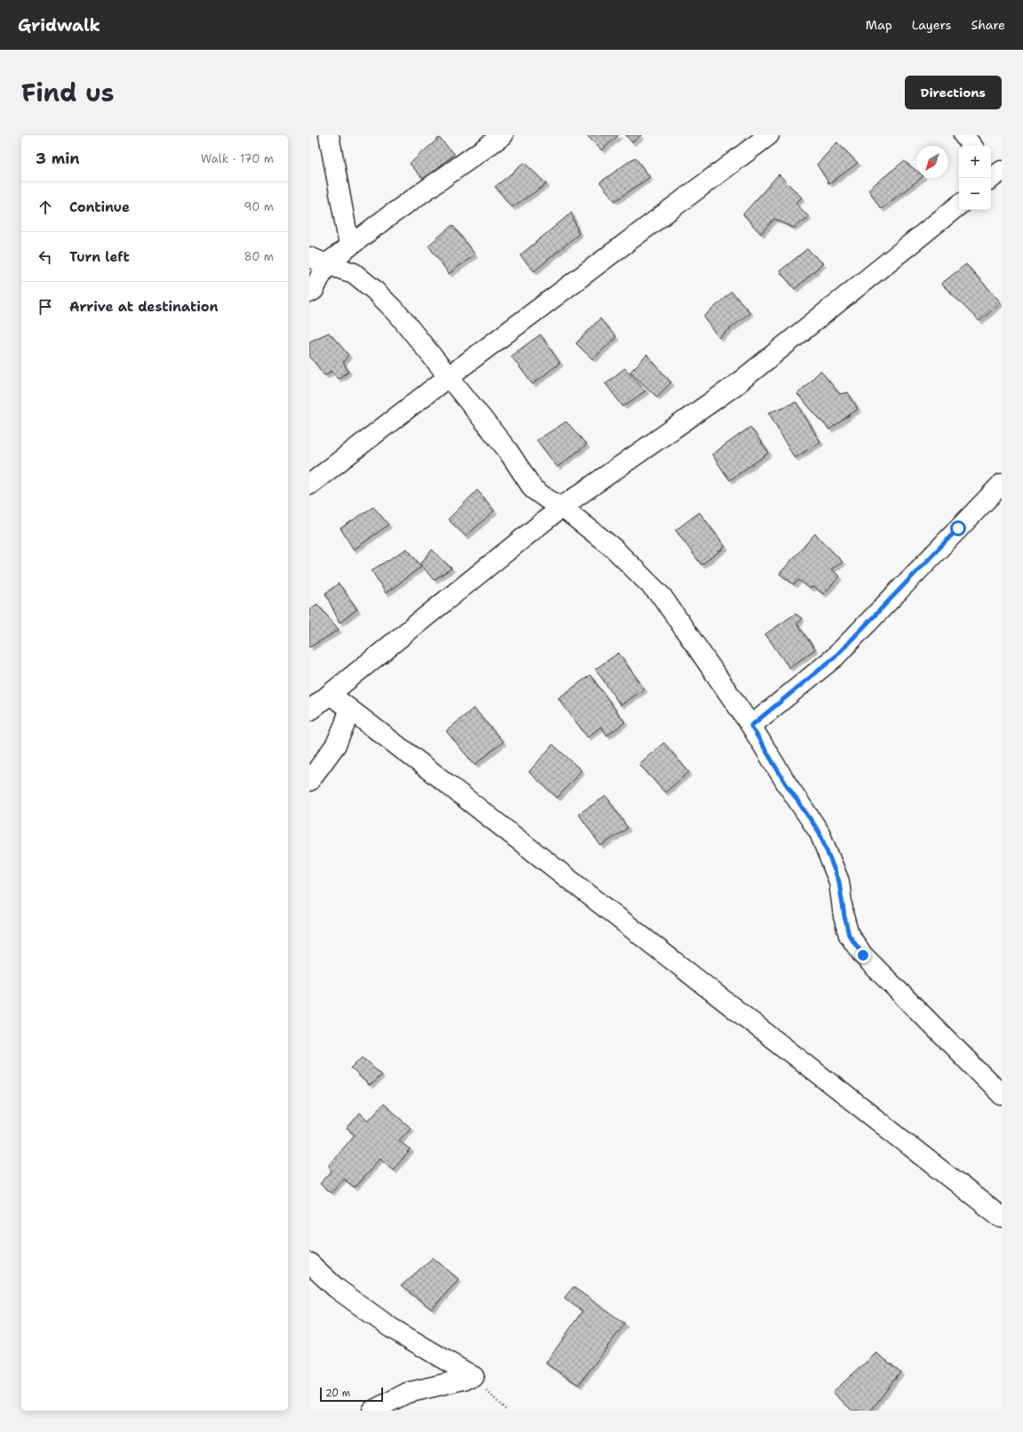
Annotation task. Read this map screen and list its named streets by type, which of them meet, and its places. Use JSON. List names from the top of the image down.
{
  "scale_bar": "20 m",
  "north": "bottom left",
  "page": {
    "header": "Gridwalk",
    "nav": ["Map", "Layers", "Share"],
    "title": "Find us",
    "buttons": "Directions",
    "heading": ["3 min", "Walk · 170 m"],
    "map_buttons": ["+", "−"],
    "list": [
      ["Continue", "90 m"],
      ["Turn left", "80 m"],
      "Arrive at destination"
    ],
    "scale": "20 m"
  }
}
